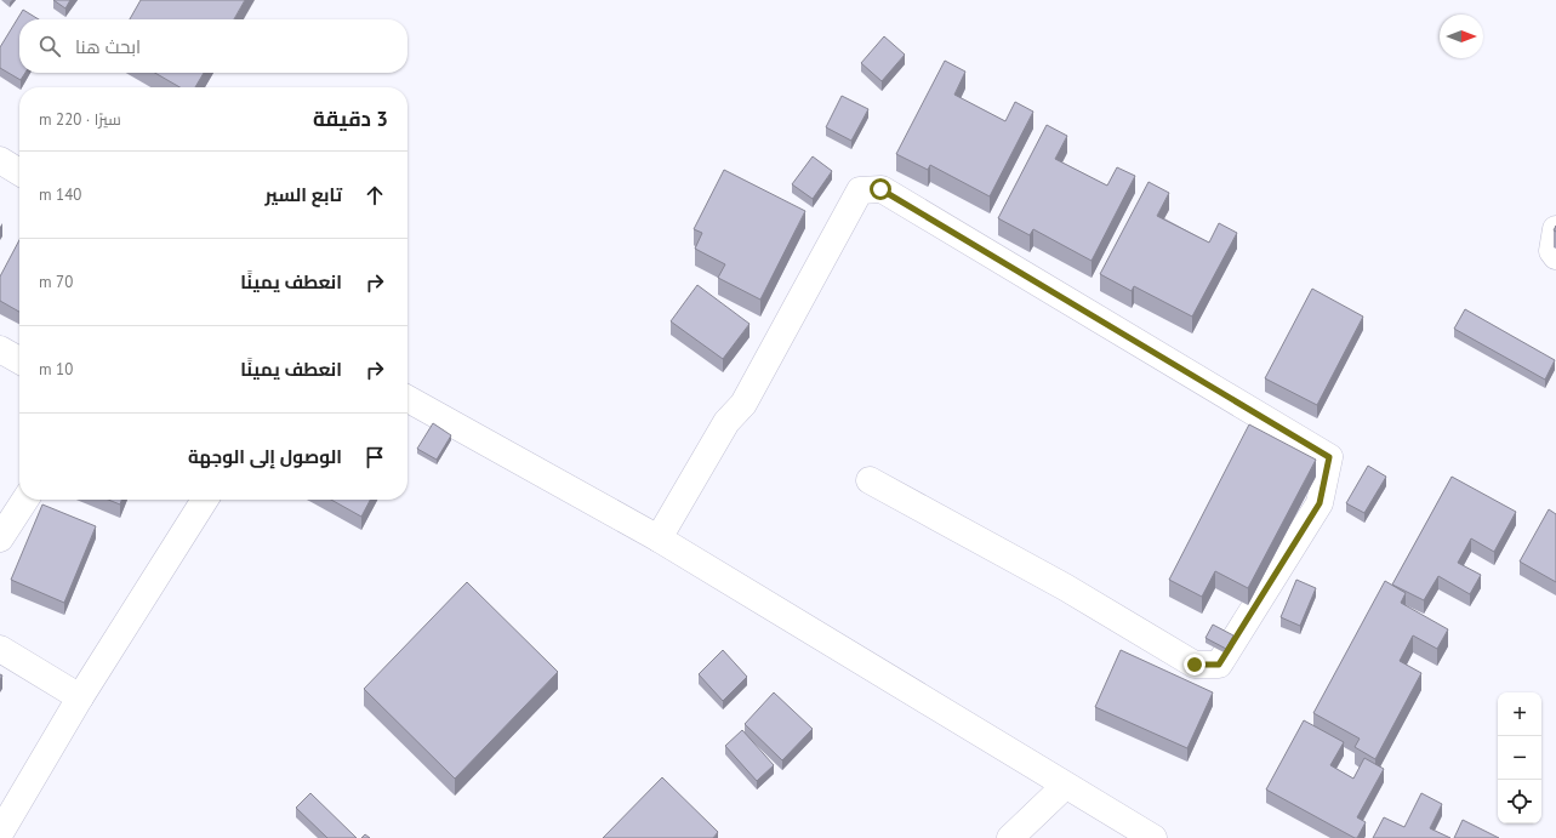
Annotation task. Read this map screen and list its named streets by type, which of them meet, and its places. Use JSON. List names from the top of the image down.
{
  "north": "right",
  "page": {
    "search": "ابحث هنا",
    "heading": ["3 دقيقة", "سيرًا · 220 m"],
    "list": [
      ["تابع السير", "140 m"],
      ["انعطف يمينًا", "70 m"],
      ["انعطف يمينًا", "10 m"],
      "الوصول إلى الوجهة"
    ],
    "map_buttons": ["+", "−"]
  }
}
